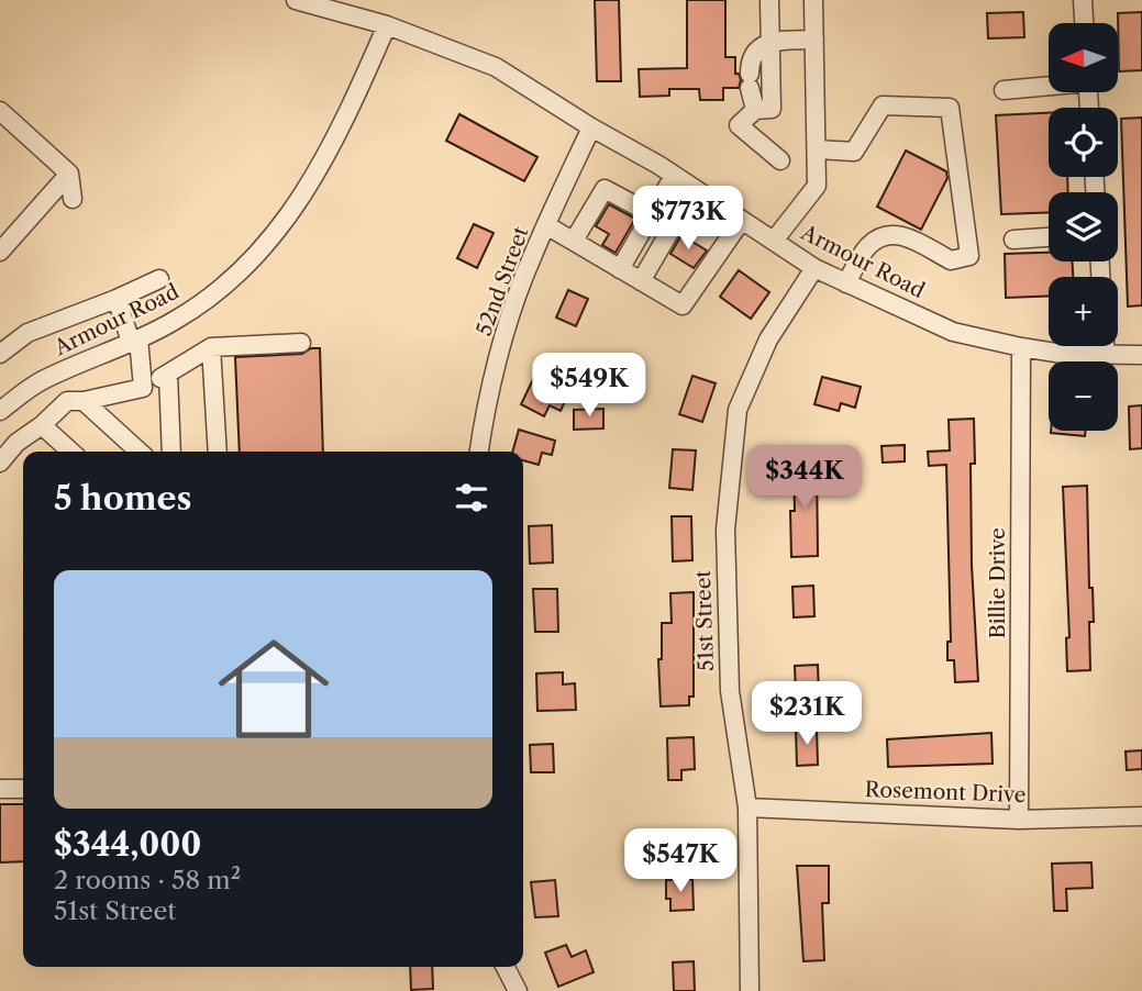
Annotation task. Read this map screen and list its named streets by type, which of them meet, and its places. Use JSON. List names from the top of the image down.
{
  "streets": {
    "street": [
      "Armour Road",
      "52nd Street",
      "Billie Drive",
      "51st Street",
      "Rosemont Drive"
    ]
  },
  "crossings": [
    ["Armour Road", "52nd Street"],
    ["Armour Road", "Billie Drive"],
    ["Armour Road", "51st Street"],
    ["Billie Drive", "Rosemont Drive"],
    ["51st Street", "Rosemont Drive"]
  ],
  "north": "left",
  "page": {
    "map_buttons": ["+", "−"],
    "price": [
      "$773K",
      "$549K",
      "$344K",
      "$231K",
      "$547K"
    ],
    "heading": "5 homes",
    "list": [
      {
        "name": "$344,000",
        "note": "2 rooms · 58 m² · 51st Street"
      }
    ]
  }
}
